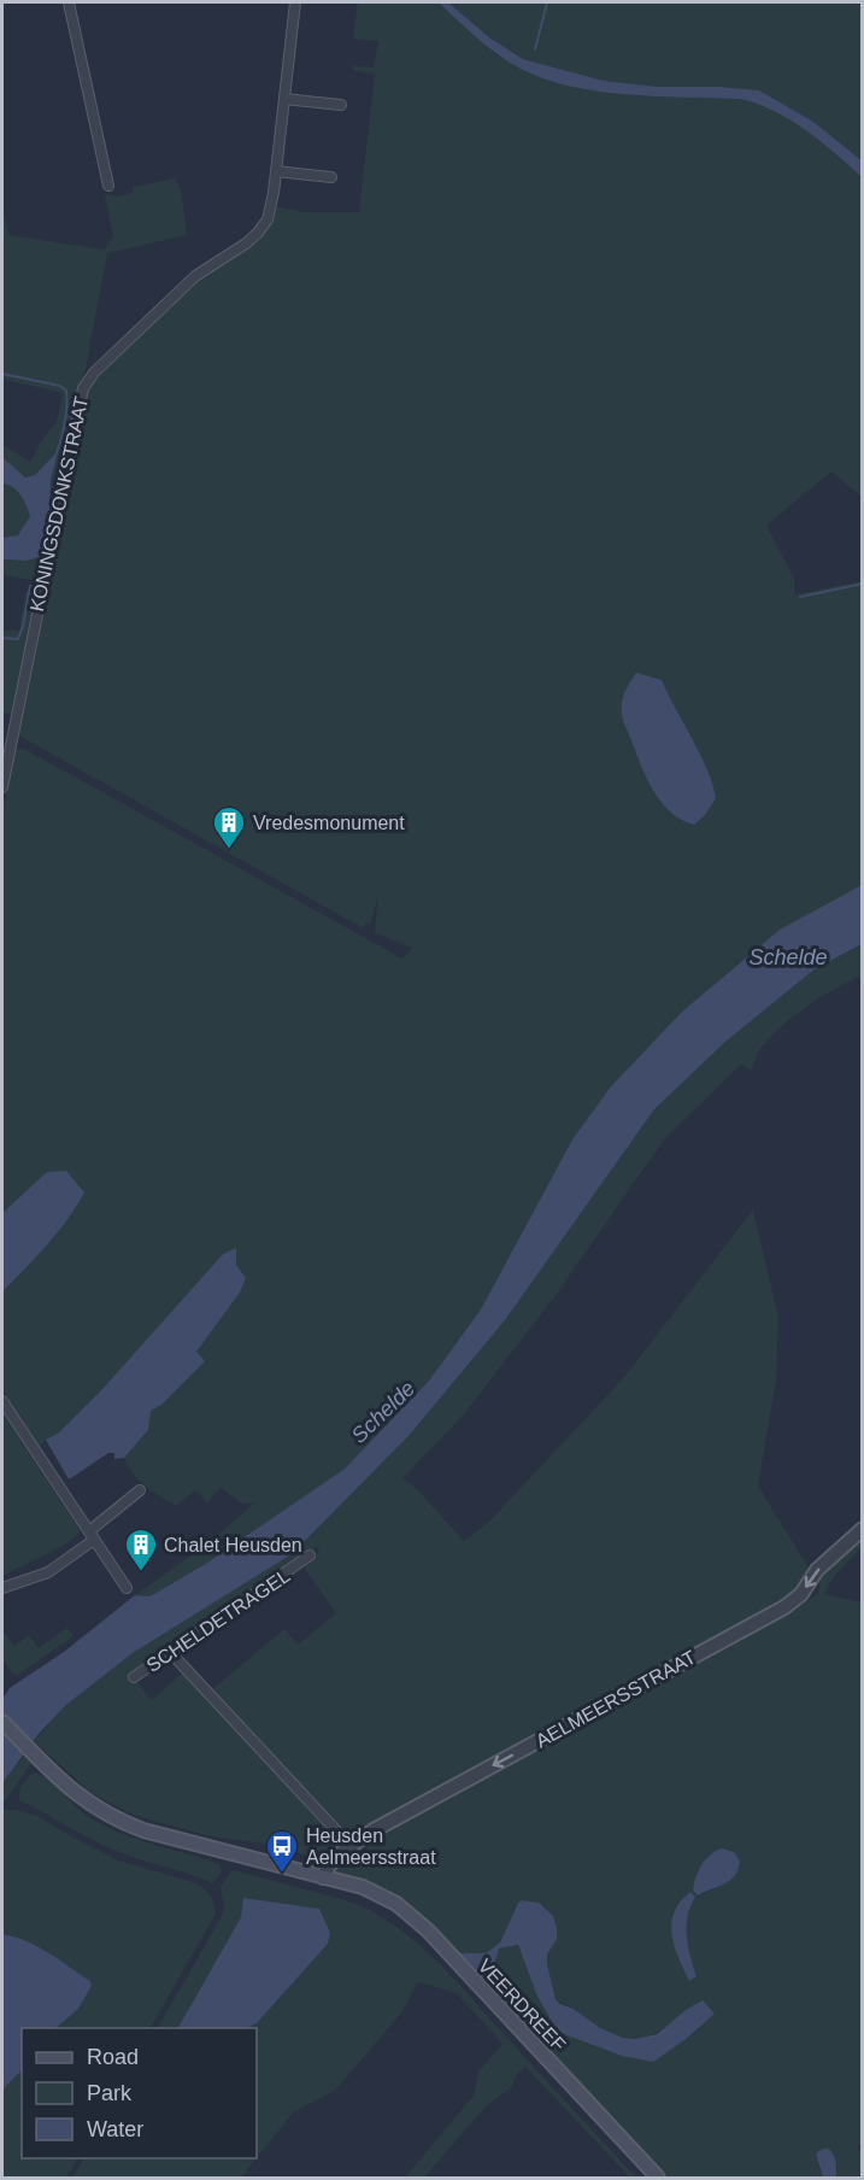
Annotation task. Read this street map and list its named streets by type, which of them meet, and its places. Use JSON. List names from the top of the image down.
{
  "streets": {
    "main road": ["VEERDREEF"],
    "street": ["KONINGSDONKSTRAAT", "SCHELDETRAGEL", "AELMEERSSTRAAT"]
  },
  "one_way": ["AELMEERSSTRAAT"],
  "water": ["Schelde"],
  "places": {
    "building": ["Vredesmonument", "Chalet Heusden"],
    "bus stop": ["Heusden Aelmeersstraat"]
  },
  "legend": ["Road", "Park", "Water"]
}
